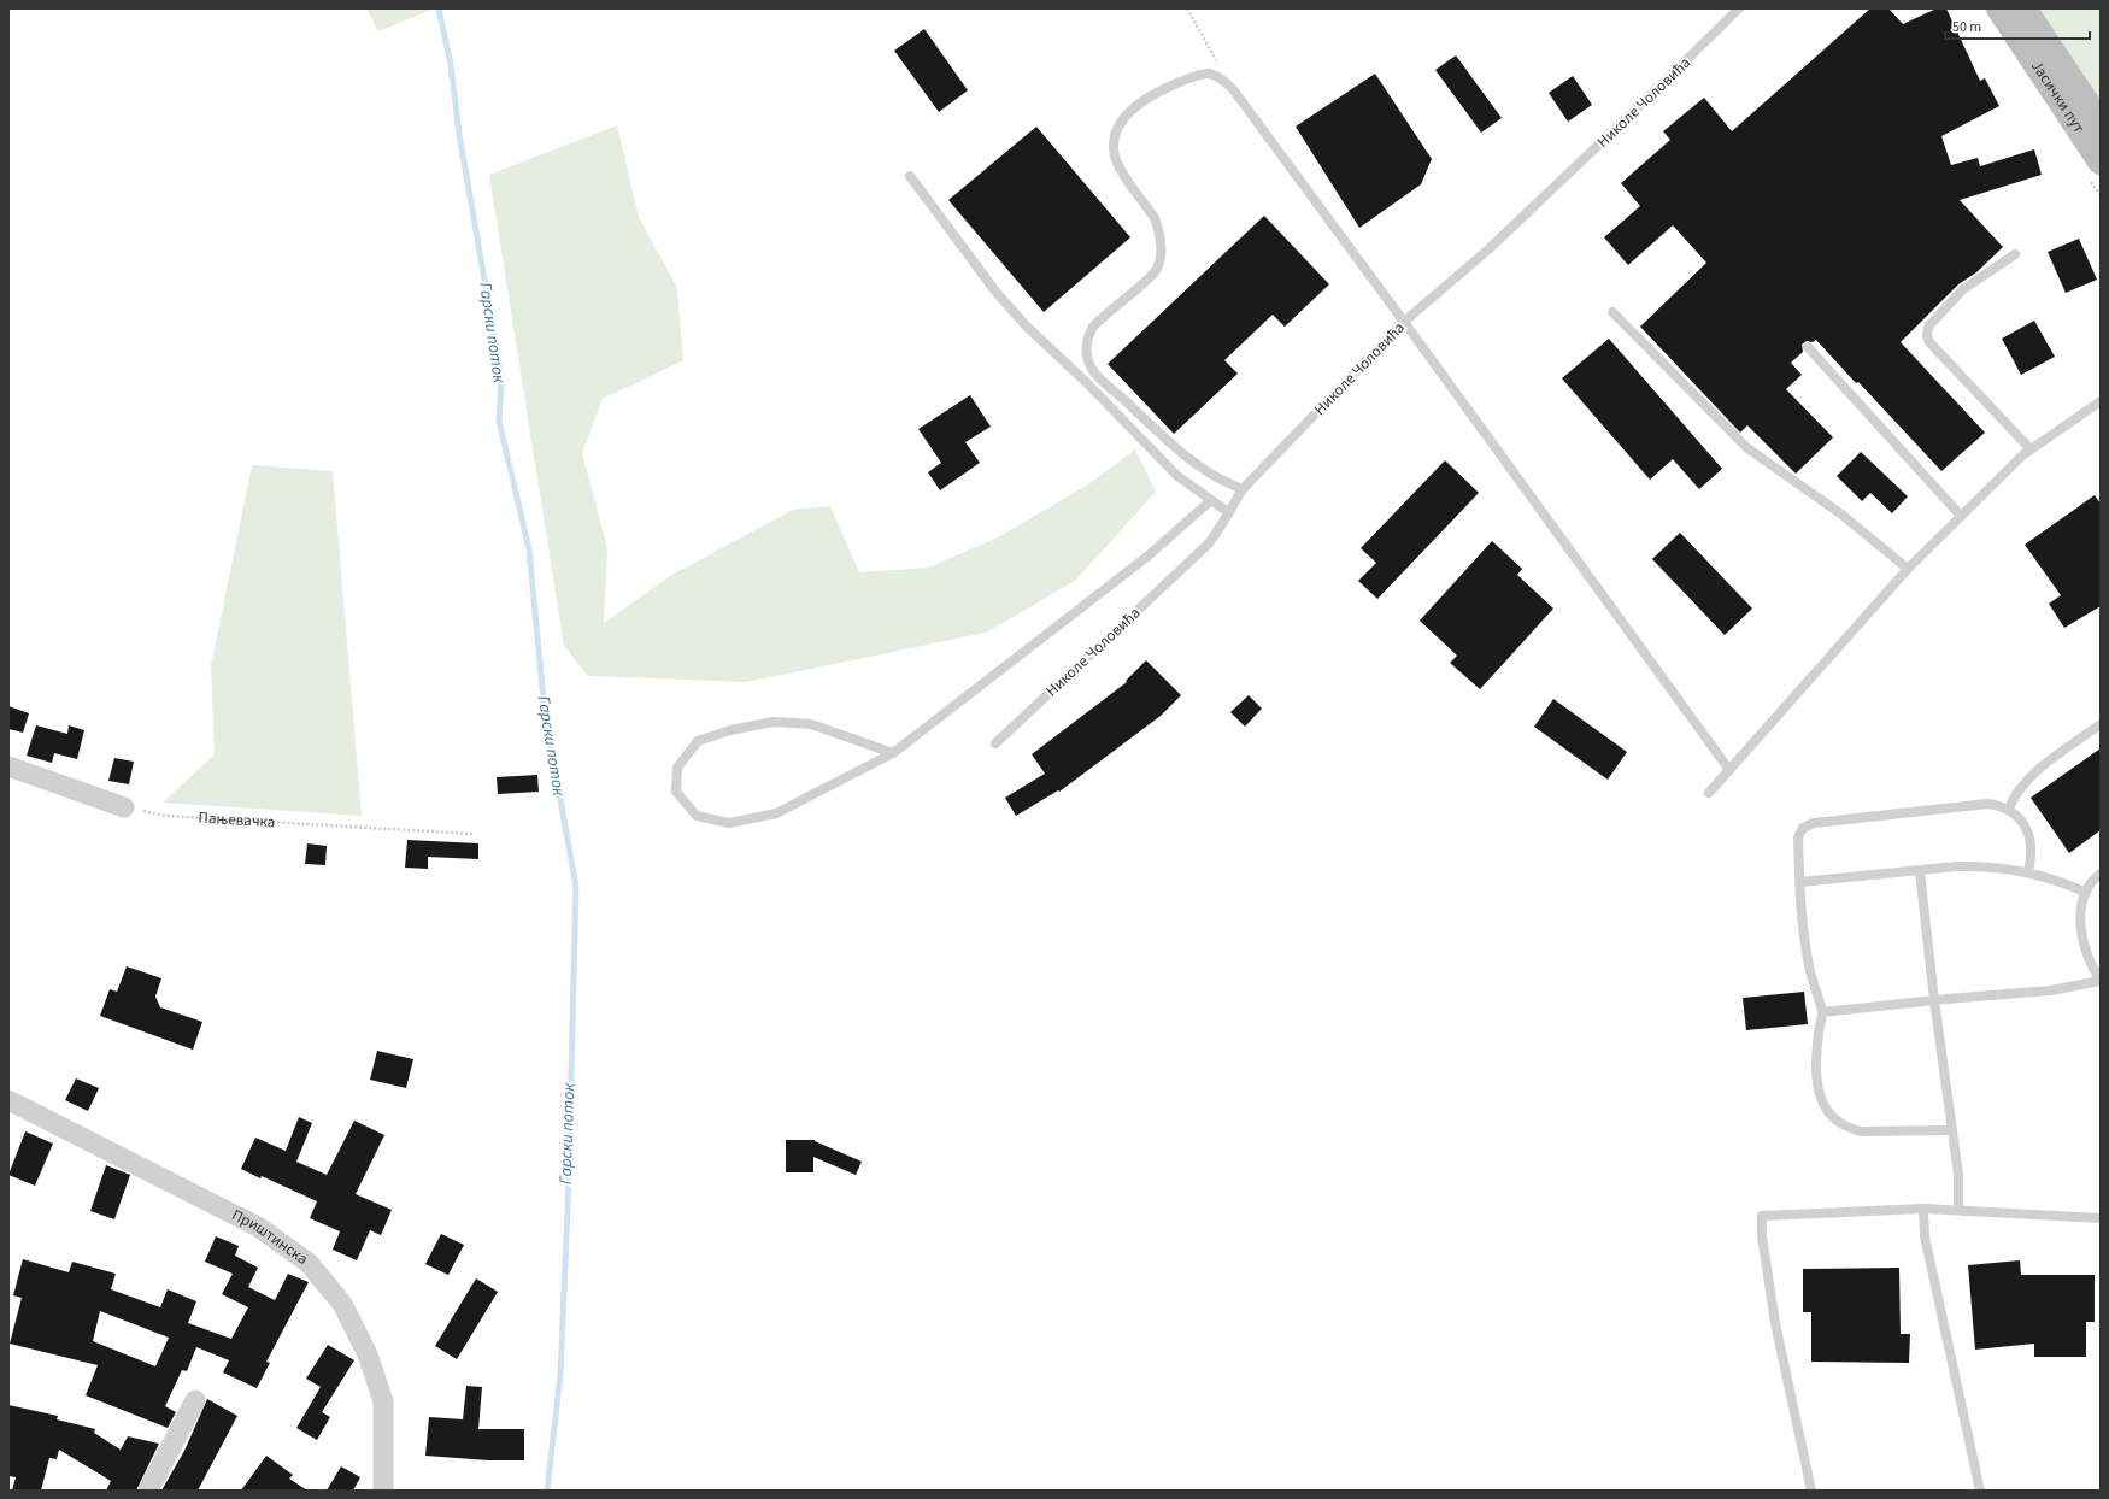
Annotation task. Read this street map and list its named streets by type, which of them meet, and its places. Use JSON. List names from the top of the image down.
{
  "streets": {
    "main road": ["Јасички пут"],
    "street": ["Приштинска"],
    "lane": ["Николе Чоловића"],
    "path": ["Пањевачка"]
  },
  "water": ["Гарски поток"],
  "scale_bar": "50 m"
}
